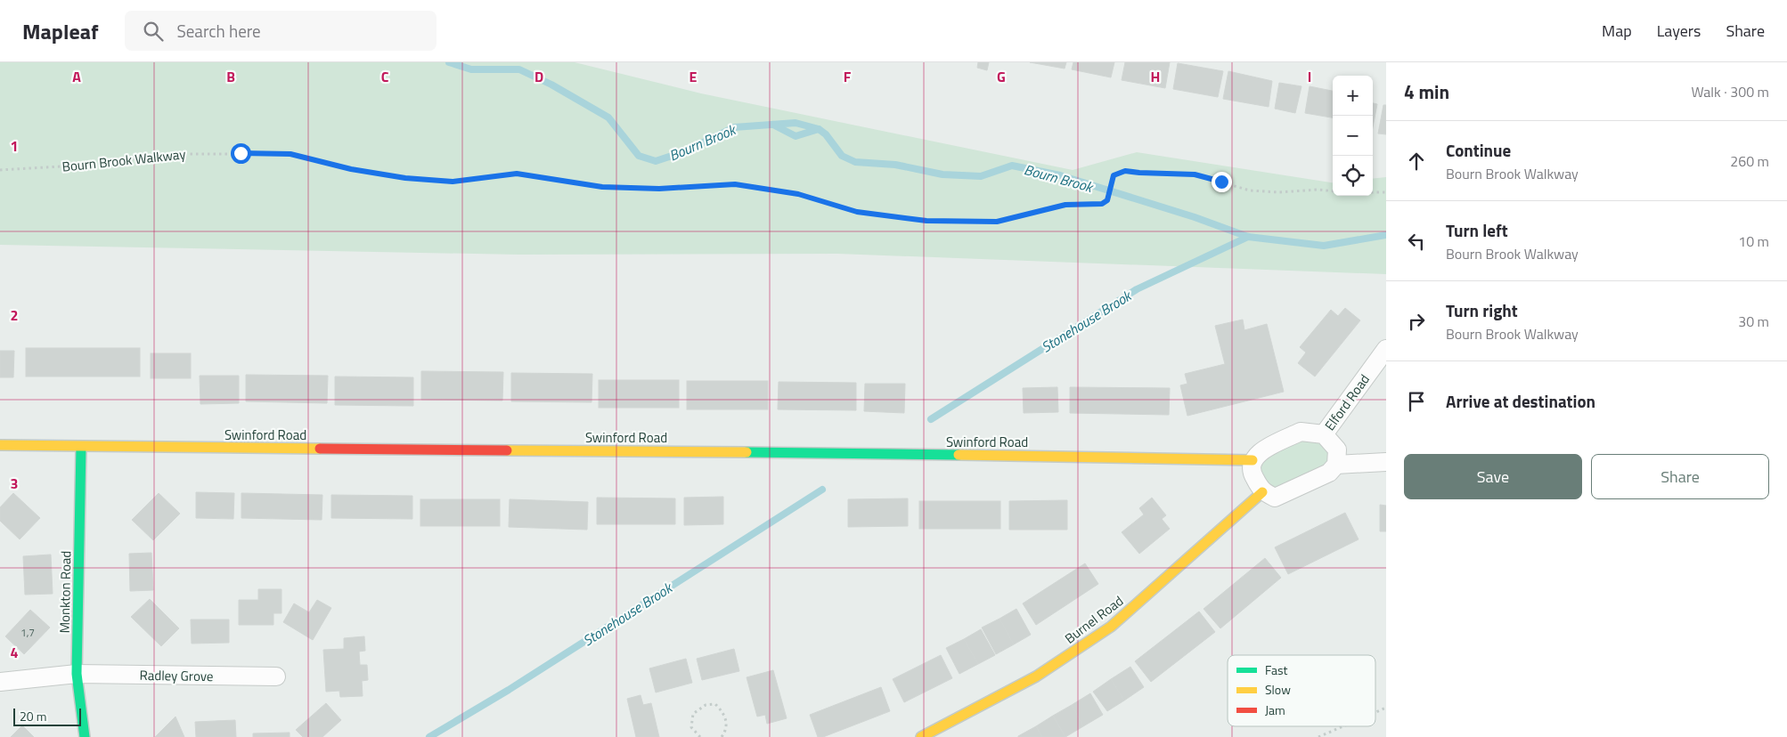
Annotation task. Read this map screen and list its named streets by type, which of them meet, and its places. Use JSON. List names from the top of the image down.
{
  "streets": {
    "street": [
      "Elford Road",
      "Swinford Road",
      "Monkton Road",
      "Burnel Road",
      "Radley Grove"
    ],
    "path": ["Bourn Brook Walkway"]
  },
  "crossings": [
    ["Swinford Road", "Monkton Road"],
    ["Monkton Road", "Radley Grove"]
  ],
  "water": ["Bourn Brook", "Stonehouse Brook"],
  "house_numbers": ["1,7"],
  "legend": ["Fast", "Slow", "Jam"],
  "scale_bar": "20 m",
  "page": {
    "header": "Mapleaf",
    "search": "Search here",
    "nav": ["Map", "Layers", "Share"],
    "heading": ["4 min", "Walk · 300 m"],
    "map_buttons": ["+", "−"],
    "list": [
      ["Continue", "Bourn Brook Walkway", "260 m"],
      ["Turn left", "Bourn Brook Walkway", "10 m"],
      ["Turn right", "Bourn Brook Walkway", "30 m"],
      "Arrive at destination"
    ],
    "buttons": ["Save", "Share"],
    "scale": "20 m"
  },
  "grid": {
    "columns": [
      "A",
      "B",
      "C",
      "D",
      "E",
      "F",
      "G",
      "H",
      "I"
    ],
    "rows": [
      "1",
      "2",
      "3",
      "4"
    ]
  }
}
